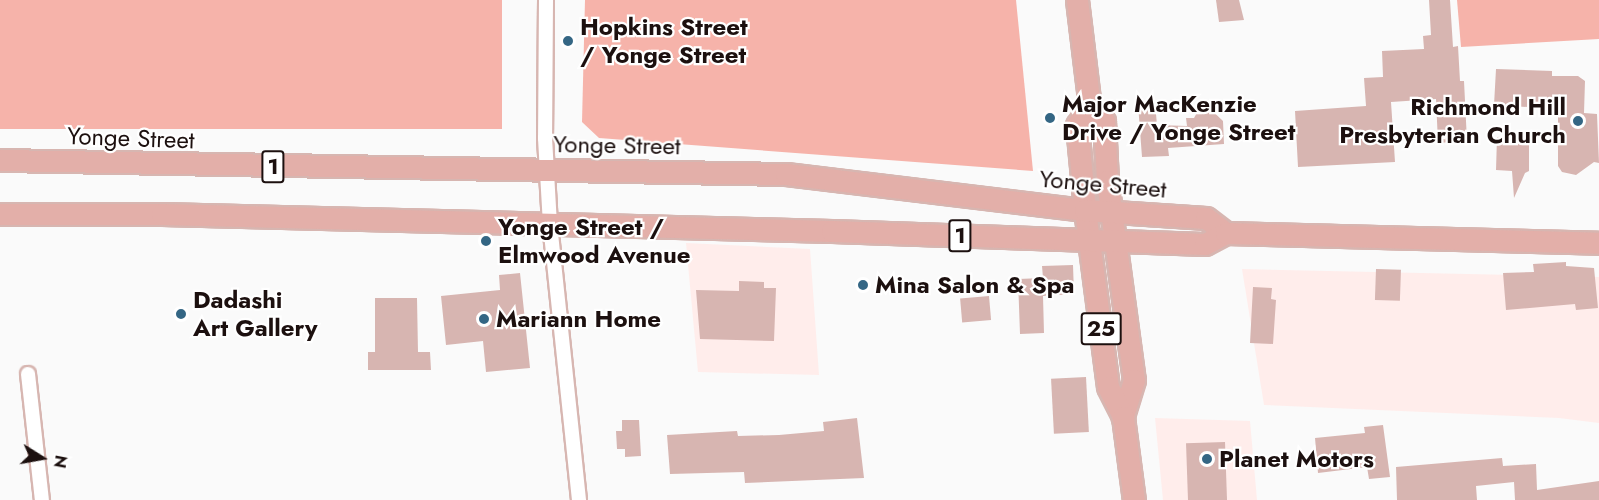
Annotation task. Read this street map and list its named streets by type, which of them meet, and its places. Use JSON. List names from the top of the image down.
{
  "streets": {
    "main road": ["Yonge Street", "1", "25"]
  },
  "crossings": [
    ["Yonge Street", "25"]
  ],
  "places": [
    "Hopkins Street / Yonge Street",
    "Major MacKenzie Drive / Yonge Street",
    "Richmond Hill Presbyterian Church",
    "Yonge Street / Elmwood Avenue",
    "Mina Salon & Spa",
    "Dadashi Art Gallery",
    "Mariann Home",
    "Planet Motors"
  ],
  "north": "right"
}
